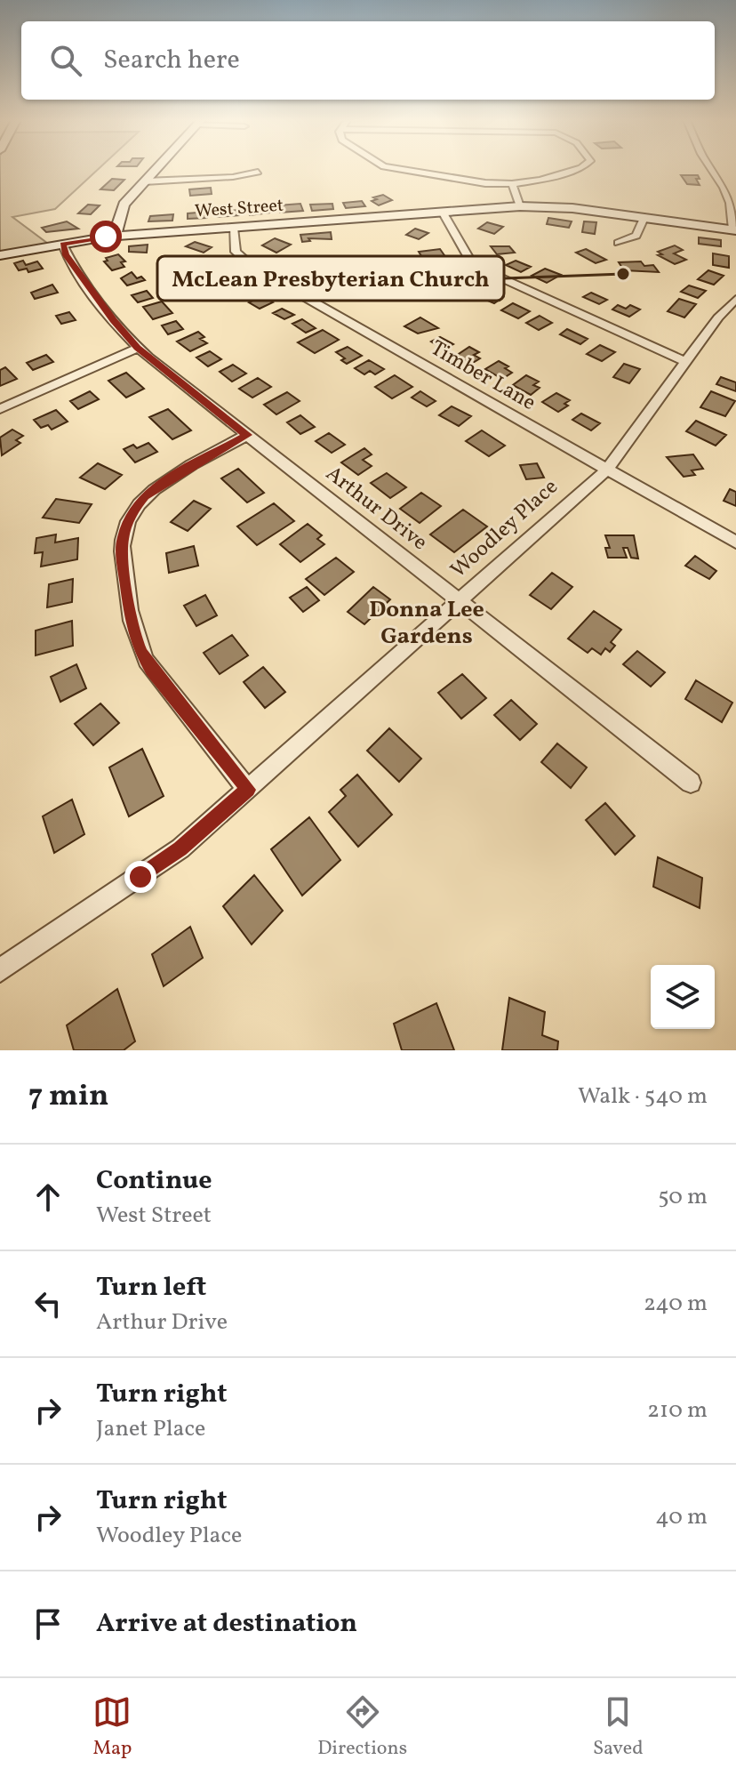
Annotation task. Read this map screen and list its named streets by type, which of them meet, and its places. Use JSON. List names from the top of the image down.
{
  "streets": {
    "main road": ["West Street"],
    "street": ["Timber Lane", "Arthur Drive", "Woodley Place"]
  },
  "crossings": [
    ["West Street", "Timber Lane"],
    ["West Street", "Arthur Drive"],
    ["Timber Lane", "Woodley Place"],
    ["Arthur Drive", "Woodley Place"]
  ],
  "districts": ["Donna Lee Gardens"],
  "places": ["McLean Presbyterian Church"],
  "page": {
    "search": "Search here",
    "heading": ["7 min", "Walk · 540 m"],
    "list": [
      ["Continue", "West Street", "50 m"],
      ["Turn left", "Arthur Drive", "240 m"],
      ["Turn right", "Janet Place", "210 m"],
      ["Turn right", "Woodley Place", "40 m"],
      "Arrive at destination"
    ],
    "nav": ["Map", "Directions", "Saved"]
  }
}
